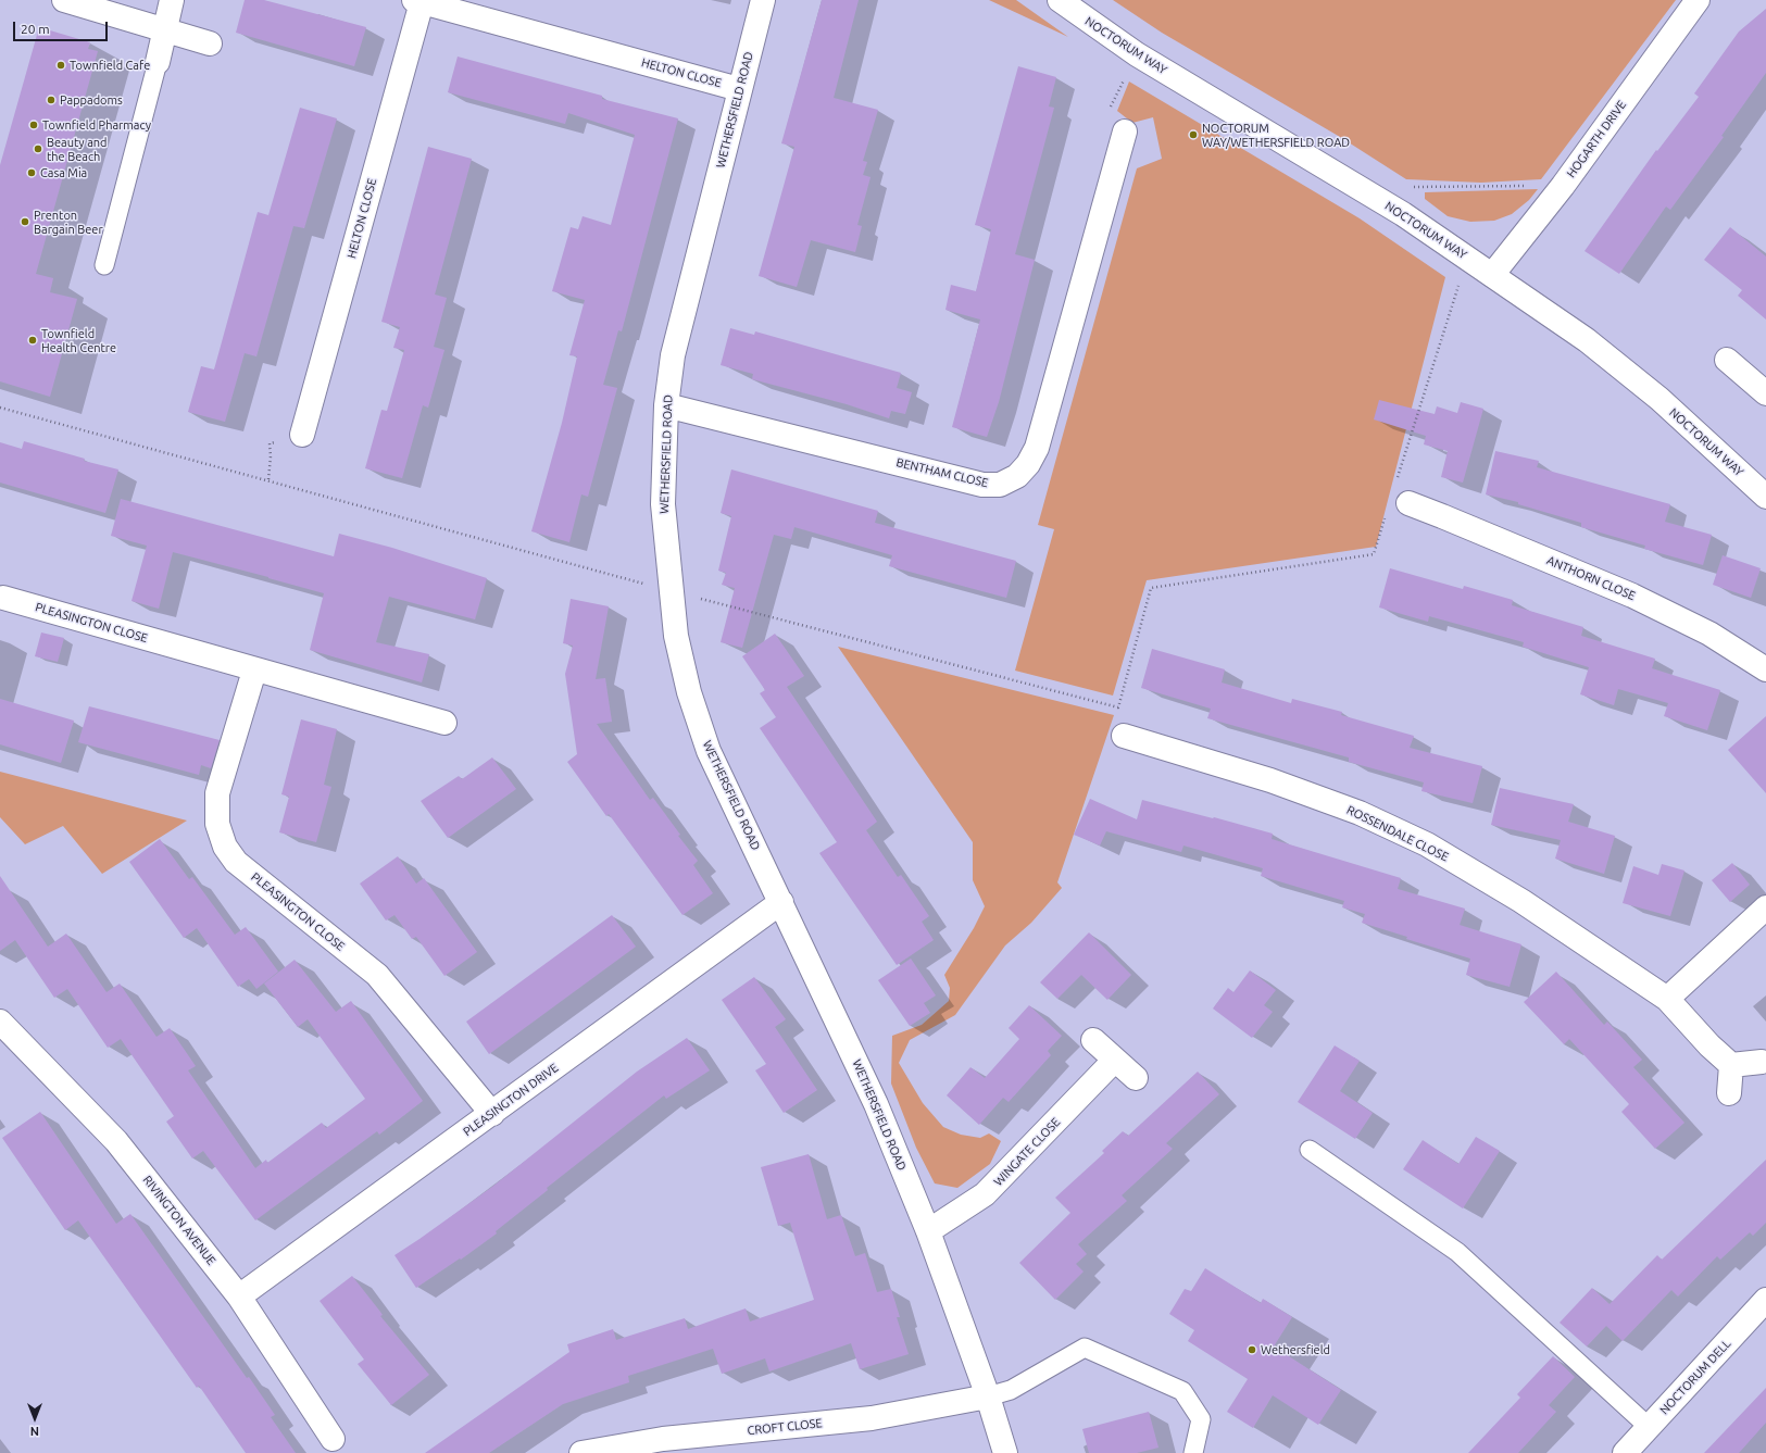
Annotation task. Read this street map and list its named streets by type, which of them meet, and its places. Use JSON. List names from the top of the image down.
{
  "streets": {
    "street": [
      "NOCTORUM WAY",
      "HELTON CLOSE",
      "WETHERSFIELD ROAD",
      "HOGARTH DRIVE",
      "BENTHAM CLOSE",
      "ANTHORN CLOSE",
      "PLEASINGTON CLOSE",
      "ROSSENDALE CLOSE",
      "PLEASINGTON DRIVE",
      "WINGATE CLOSE",
      "RIVINGTON AVENUE",
      "NOCTORUM DELL",
      "CROFT CLOSE"
    ]
  },
  "crossings": [
    ["NOCTORUM WAY", "HOGARTH DRIVE"],
    ["HELTON CLOSE", "WETHERSFIELD ROAD"],
    ["WETHERSFIELD ROAD", "BENTHAM CLOSE"],
    ["WETHERSFIELD ROAD", "PLEASINGTON DRIVE"],
    ["WETHERSFIELD ROAD", "WINGATE CLOSE"],
    ["WETHERSFIELD ROAD", "CROFT CLOSE"],
    ["PLEASINGTON CLOSE", "PLEASINGTON DRIVE"],
    ["PLEASINGTON DRIVE", "RIVINGTON AVENUE"]
  ],
  "places": [
    "Townfield Cafe",
    "Pappadoms",
    "Townfield Pharmacy",
    "NOCTORUM WAY/WETHERSFIELD ROAD",
    "Beauty and the Beach",
    "Casa Mia",
    "Prenton Bargain Beer",
    "Townfield Health Centre",
    "Wethersfield"
  ],
  "scale_bar": "20 m",
  "north": "bottom"
}
